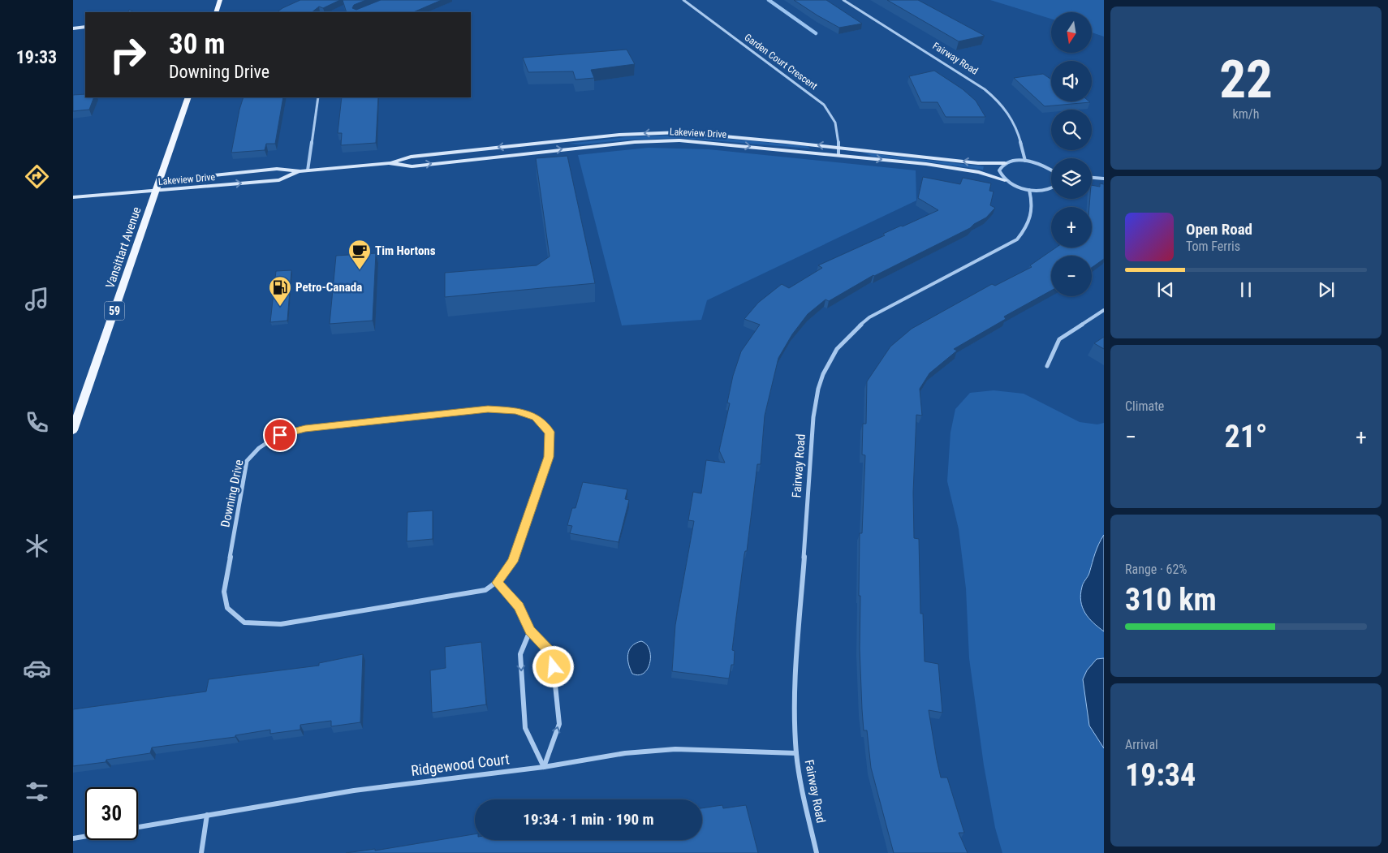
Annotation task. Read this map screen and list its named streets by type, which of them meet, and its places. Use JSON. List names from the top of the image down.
{
  "streets": {
    "main road": ["Vansittart Avenue", "59"],
    "street": [
      "Fairway Road",
      "Garden Court Crescent",
      "Lakeview Drive",
      "Downing Drive",
      "Ridgewood Court"
    ]
  },
  "crossings": [
    ["Fairway Road", "Ridgewood Court"],
    ["Garden Court Crescent", "Lakeview Drive"],
    ["Lakeview Drive", "Vansittart Avenue"]
  ],
  "places": {
    "cafe": ["Tim Hortons"],
    "fuel station": ["Petro-Canada"]
  },
  "north": "bottom",
  "page": {
    "tabs": "19:33",
    "tile": [
      ["22", "km/h"],
      "Climate",
      ["Range · 62%", "310 km"],
      ["Arrival", "19:34"]
    ],
    "map_buttons": ["+", "−"],
    "turn": ["30 m", "Downing Drive"],
    "song": ["Open Road", "Tom Ferris"],
    "heat": ["−", "21°", "+"],
    "limit": "30",
    "trip": "19:34 · 1 min · 190 m"
  }
}
